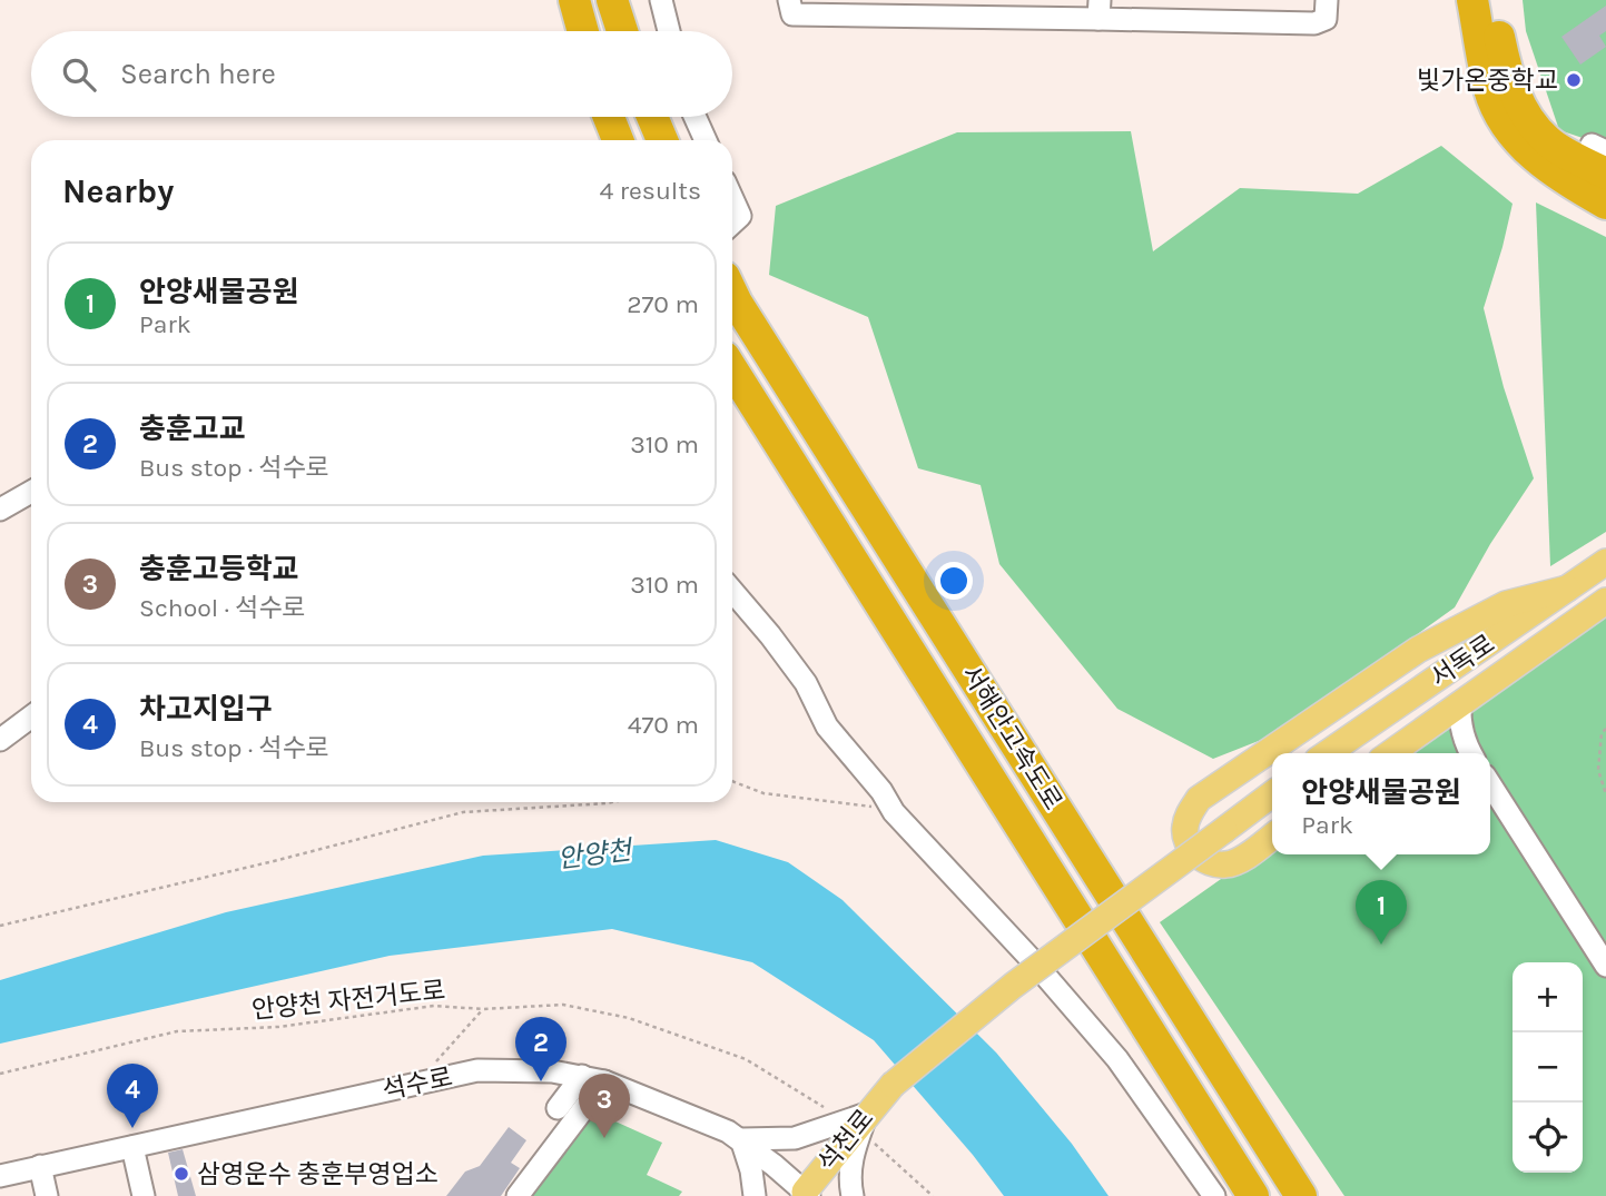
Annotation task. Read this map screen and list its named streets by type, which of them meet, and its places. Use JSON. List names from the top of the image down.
{
  "streets": {
    "highway": ["서해안고속도로"],
    "main road": ["서독로", "석천로"],
    "street": ["석수로"],
    "path": ["안양천 자전거도로"]
  },
  "crossings": [
    ["석수로", "석천로"]
  ],
  "water": ["안양천"],
  "places": ["빛가온중학교", "삼영운수 충훈부영업소"],
  "page": {
    "search": "Search here",
    "heading": ["Nearby", "4 results"],
    "list": [
      {
        "mark": "1",
        "name": "안양새물공원",
        "note": "Park",
        "value": "270 m"
      },
      {
        "mark": "2",
        "name": "충훈고교",
        "note": "Bus stop · 석수로",
        "value": "310 m"
      },
      {
        "mark": "3",
        "name": "충훈고등학교",
        "note": "School · 석수로",
        "value": "310 m"
      },
      {
        "mark": "4",
        "name": "차고지입구",
        "note": "Bus stop · 석수로",
        "value": "470 m"
      }
    ],
    "popup": ["안양새물공원", "Park"],
    "pins": [
      "1",
      "2",
      "4",
      "3"
    ],
    "map_buttons": ["+", "−"]
  }
}
